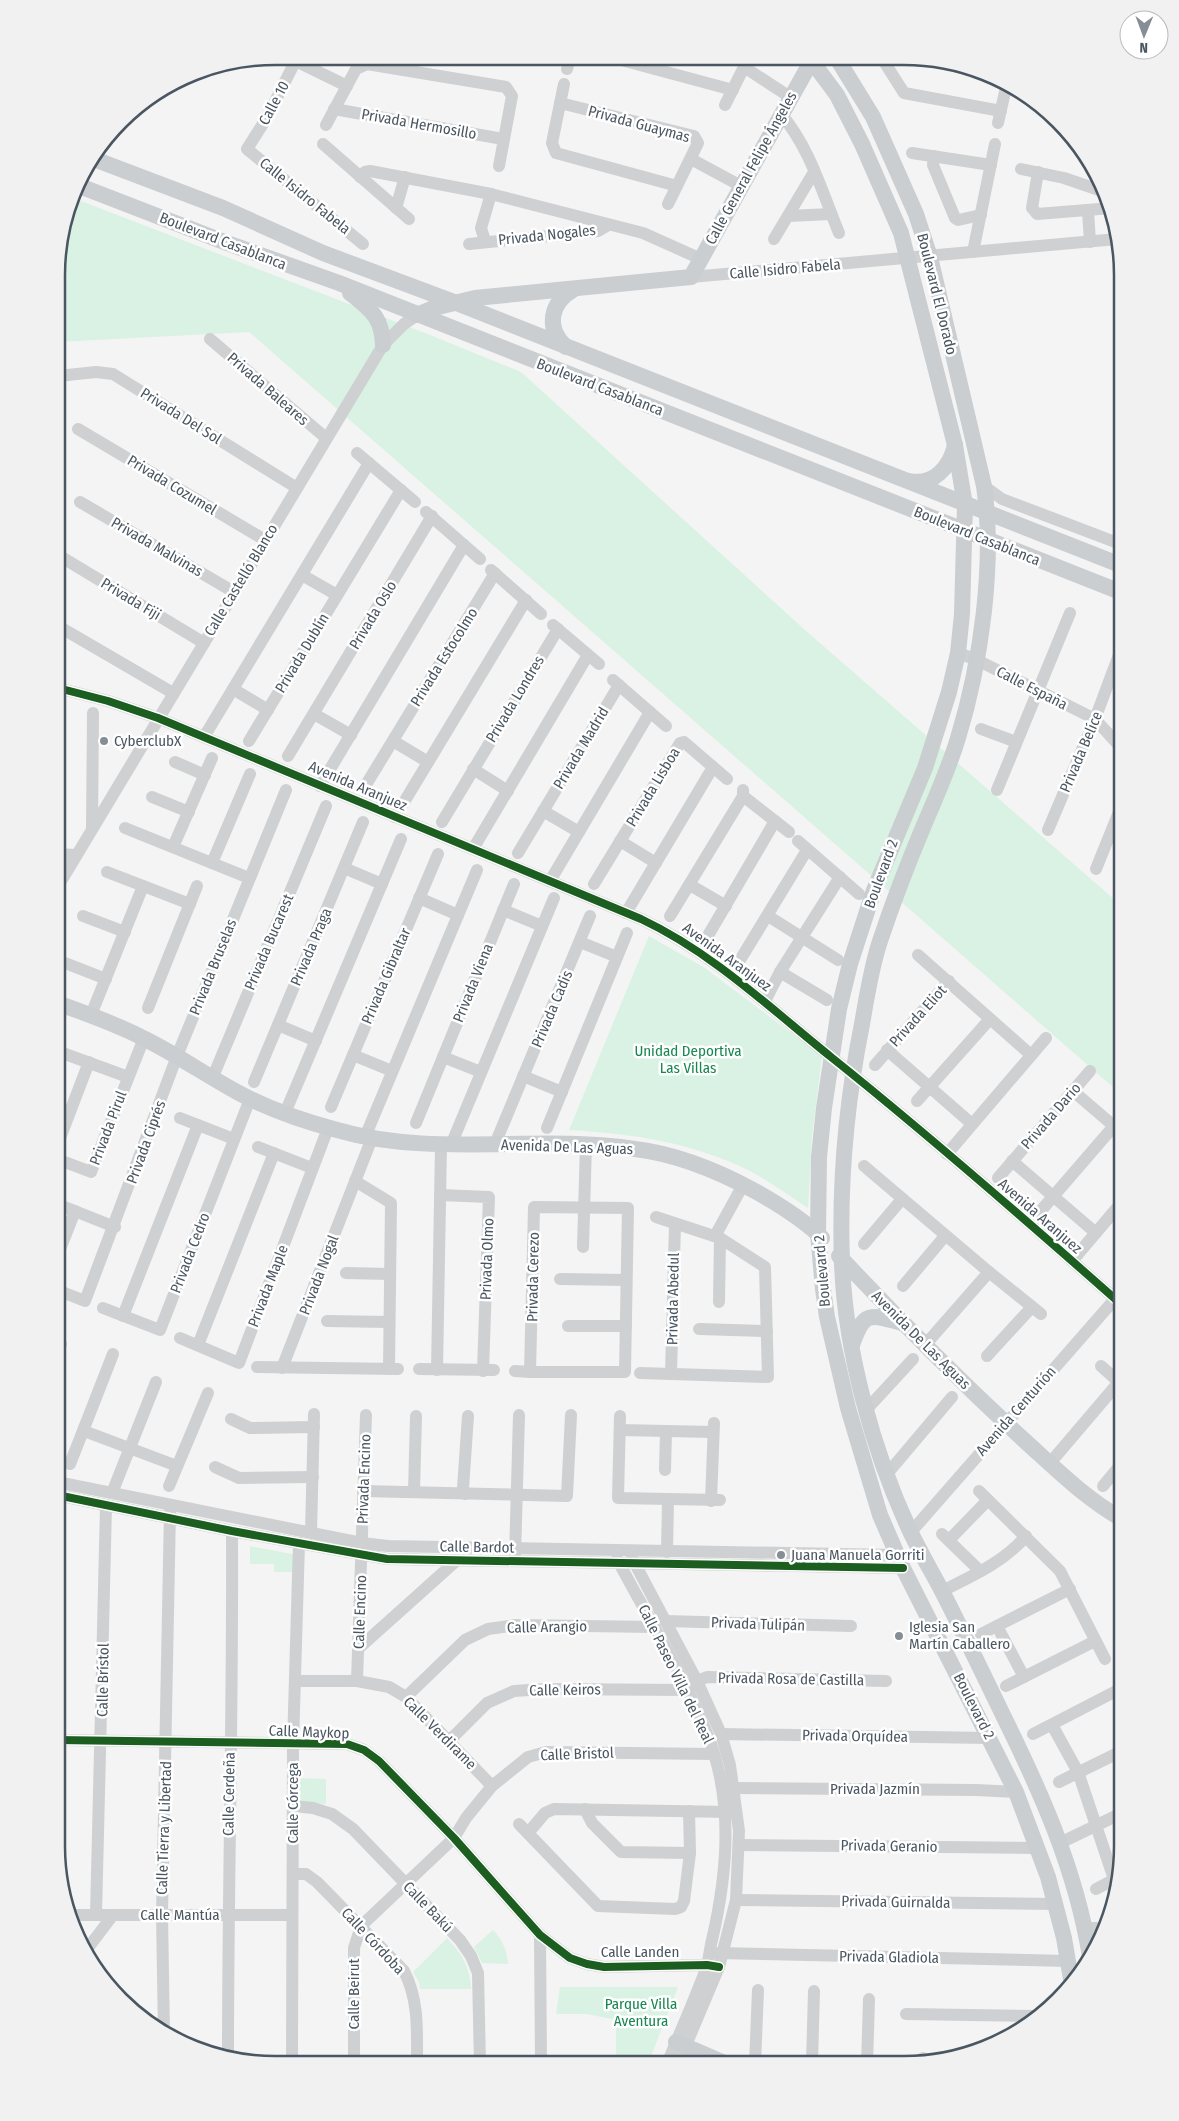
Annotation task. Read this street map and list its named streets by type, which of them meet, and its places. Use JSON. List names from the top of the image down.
{
  "streets": {
    "main road": [
      "Calle General Felipe Ángeles",
      "Calle Isidro Fabela",
      "Boulevard Casablanca",
      "Boulevard El Dorado",
      "Calle Castelló Blanco",
      "Boulevard 2",
      "Avenida De Las Aguas"
    ],
    "street": [
      "Calle 10",
      "Privada Hermosillo",
      "Privada Guaymas",
      "Privada Nogales",
      "Privada Baleares",
      "Privada Del Sol",
      "Privada Cozumel",
      "Privada Malvinas",
      "Privada Fiji",
      "Privada Oslo",
      "Privada Dublín",
      "Privada Estocolmo",
      "Calle España",
      "Privada Londres",
      "Privada Madrid",
      "Privada Belíce",
      "Avenida Aranjuez",
      "Privada Lisboa",
      "Privada Bucarest",
      "Privada Praga",
      "Privada Bruselas",
      "Privada Gibraltar",
      "Privada Viena",
      "Privada Cadis",
      "Privada Eliot",
      "Privada Dario",
      "Privada Pirul",
      "Privada Ciprés",
      "Privada Cedro",
      "Privada Olmo",
      "Privada Nogal",
      "Privada Cerezo",
      "Privada Maple",
      "Privada Abedul",
      "Avenida Centurión",
      "Privada Encino",
      "Calle Bardot",
      "Calle Encino",
      "Privada Tulipán",
      "Calle Arangio",
      "Calle Paseo Villa del Real",
      "Privada Rosa de Castilla",
      "Calle Brístol",
      "Calle Keiros",
      "Calle Maykop",
      "Calle Verdirame",
      "Privada Orquídea",
      "Calle Bristol",
      "Privada Jazmín",
      "Calle Cerdeña",
      "Calle Córcega",
      "Calle Tierra y Libertad",
      "Privada Geranio",
      "Privada Guirnalda",
      "Calle Bakú",
      "Calle Mantúa",
      "Calle Córdoba",
      "Calle Landen",
      "Privada Gladiola",
      "Calle Beirut"
    ]
  },
  "crossings": [
    ["Calle 10", "Calle Isidro Fabela"],
    ["Privada Guaymas", "Calle General Felipe Ángeles"],
    ["Calle General Felipe Ángeles", "Calle Isidro Fabela"],
    ["Calle General Felipe Ángeles", "Privada Nogales"],
    ["Calle Isidro Fabela", "Boulevard Casablanca"],
    ["Calle Isidro Fabela", "Boulevard El Dorado"],
    ["Calle Isidro Fabela", "Calle Castelló Blanco"],
    ["Boulevard Casablanca", "Boulevard El Dorado"],
    ["Boulevard Casablanca", "Calle Castelló Blanco"],
    ["Boulevard Casablanca", "Boulevard 2"],
    ["Boulevard El Dorado", "Boulevard 2"],
    ["Privada Baleares", "Calle Castelló Blanco"],
    ["Privada Del Sol", "Calle Castelló Blanco"],
    ["Privada Cozumel", "Calle Castelló Blanco"],
    ["Privada Malvinas", "Calle Castelló Blanco"],
    ["Calle Castelló Blanco", "Privada Fiji"],
    ["Calle Castelló Blanco", "Avenida Aranjuez"],
    ["Calle España", "Privada Belíce"],
    ["Calle España", "Boulevard 2"],
    ["Avenida Aranjuez", "Boulevard 2"],
    ["Boulevard 2", "Avenida De Las Aguas"],
    ["Boulevard 2", "Avenida Centurión"],
    ["Boulevard 2", "Calle Bardot"],
    ["Boulevard 2", "Privada Orquídea"],
    ["Boulevard 2", "Privada Jazmín"],
    ["Boulevard 2", "Privada Geranio"],
    ["Boulevard 2", "Privada Guirnalda"],
    ["Boulevard 2", "Privada Gladiola"],
    ["Privada Bucarest", "Avenida De Las Aguas"],
    ["Privada Bruselas", "Privada Ciprés"],
    ["Privada Bruselas", "Avenida De Las Aguas"],
    ["Privada Cadis", "Avenida De Las Aguas"],
    ["Privada Pirul", "Avenida De Las Aguas"],
    ["Privada Ciprés", "Avenida De Las Aguas"],
    ["Avenida De Las Aguas", "Privada Cedro"],
    ["Avenida De Las Aguas", "Privada Nogal"],
    ["Avenida De Las Aguas", "Privada Maple"],
    ["Avenida De Las Aguas", "Avenida Centurión"],
    ["Privada Encino", "Calle Bardot"],
    ["Privada Encino", "Calle Encino"],
    ["Calle Bardot", "Calle Encino"],
    ["Calle Bardot", "Calle Paseo Villa del Real"],
    ["Calle Bardot", "Calle Brístol"],
    ["Calle Bardot", "Calle Cerdeña"],
    ["Calle Bardot", "Calle Córcega"],
    ["Calle Bardot", "Calle Tierra y Libertad"],
    ["Calle Encino", "Calle Verdirame"],
    ["Privada Tulipán", "Calle Arangio"],
    ["Privada Tulipán", "Calle Paseo Villa del Real"],
    ["Calle Arangio", "Calle Paseo Villa del Real"],
    ["Calle Arangio", "Calle Verdirame"],
    ["Calle Paseo Villa del Real", "Privada Rosa de Castilla"],
    ["Calle Paseo Villa del Real", "Calle Keiros"],
    ["Calle Paseo Villa del Real", "Privada Orquídea"],
    ["Calle Paseo Villa del Real", "Calle Bristol"],
    ["Calle Paseo Villa del Real", "Privada Jazmín"],
    ["Calle Paseo Villa del Real", "Privada Geranio"],
    ["Calle Paseo Villa del Real", "Privada Guirnalda"],
    ["Calle Paseo Villa del Real", "Calle Landen"],
    ["Calle Paseo Villa del Real", "Privada Gladiola"],
    ["Calle Brístol", "Calle Maykop"],
    ["Calle Brístol", "Calle Mantúa"],
    ["Calle Keiros", "Calle Verdirame"],
    ["Calle Maykop", "Calle Bristol"],
    ["Calle Maykop", "Calle Cerdeña"],
    ["Calle Maykop", "Calle Córcega"],
    ["Calle Maykop", "Calle Tierra y Libertad"],
    ["Calle Maykop", "Calle Landen"],
    ["Calle Verdirame", "Calle Bristol"],
    ["Calle Verdirame", "Calle Córcega"],
    ["Calle Bristol", "Calle Bakú"],
    ["Calle Bristol", "Calle Córdoba"],
    ["Calle Bristol", "Calle Beirut"],
    ["Calle Cerdeña", "Calle Mantúa"],
    ["Calle Córcega", "Calle Bakú"],
    ["Calle Córcega", "Calle Mantúa"],
    ["Calle Córcega", "Calle Córdoba"],
    ["Calle Tierra y Libertad", "Calle Mantúa"],
    ["Calle Córdoba", "Calle Beirut"],
    ["Calle Landen", "Privada Gladiola"]
  ],
  "parks": ["Unidad Deportiva Las Villas", "Parque Villa Aventura"],
  "places": ["CyberclubX", "Juana Manuela Gorriti", "Iglesia San Martín Caballero"],
  "north": "bottom"
}
